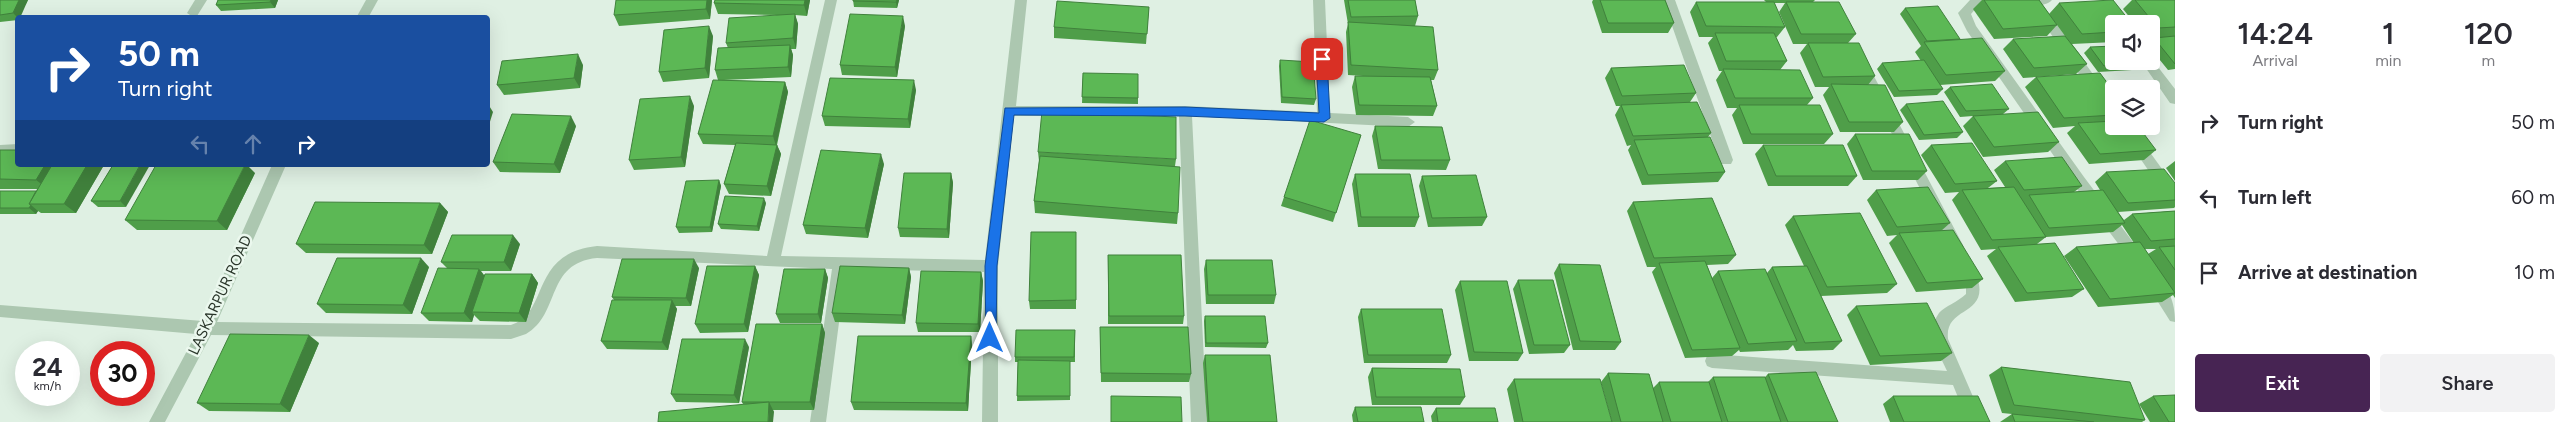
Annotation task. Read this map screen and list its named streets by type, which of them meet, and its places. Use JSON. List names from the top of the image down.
{
  "streets": {
    "street": ["LASKARPUR ROAD"]
  },
  "page": {
    "eta": [
      "14:24",
      "Arrival",
      "1",
      "min",
      "120",
      "m"
    ],
    "turn": ["50 m", "Turn right"],
    "list": [
      {
        "name": "Turn right",
        "value": "50 m"
      },
      {
        "name": "Turn left",
        "value": "60 m"
      },
      {
        "name": "Arrive at destination",
        "value": "10 m"
      }
    ],
    "speed": "24 km/h",
    "limit": "30",
    "buttons": ["Exit", "Share"]
  }
}
